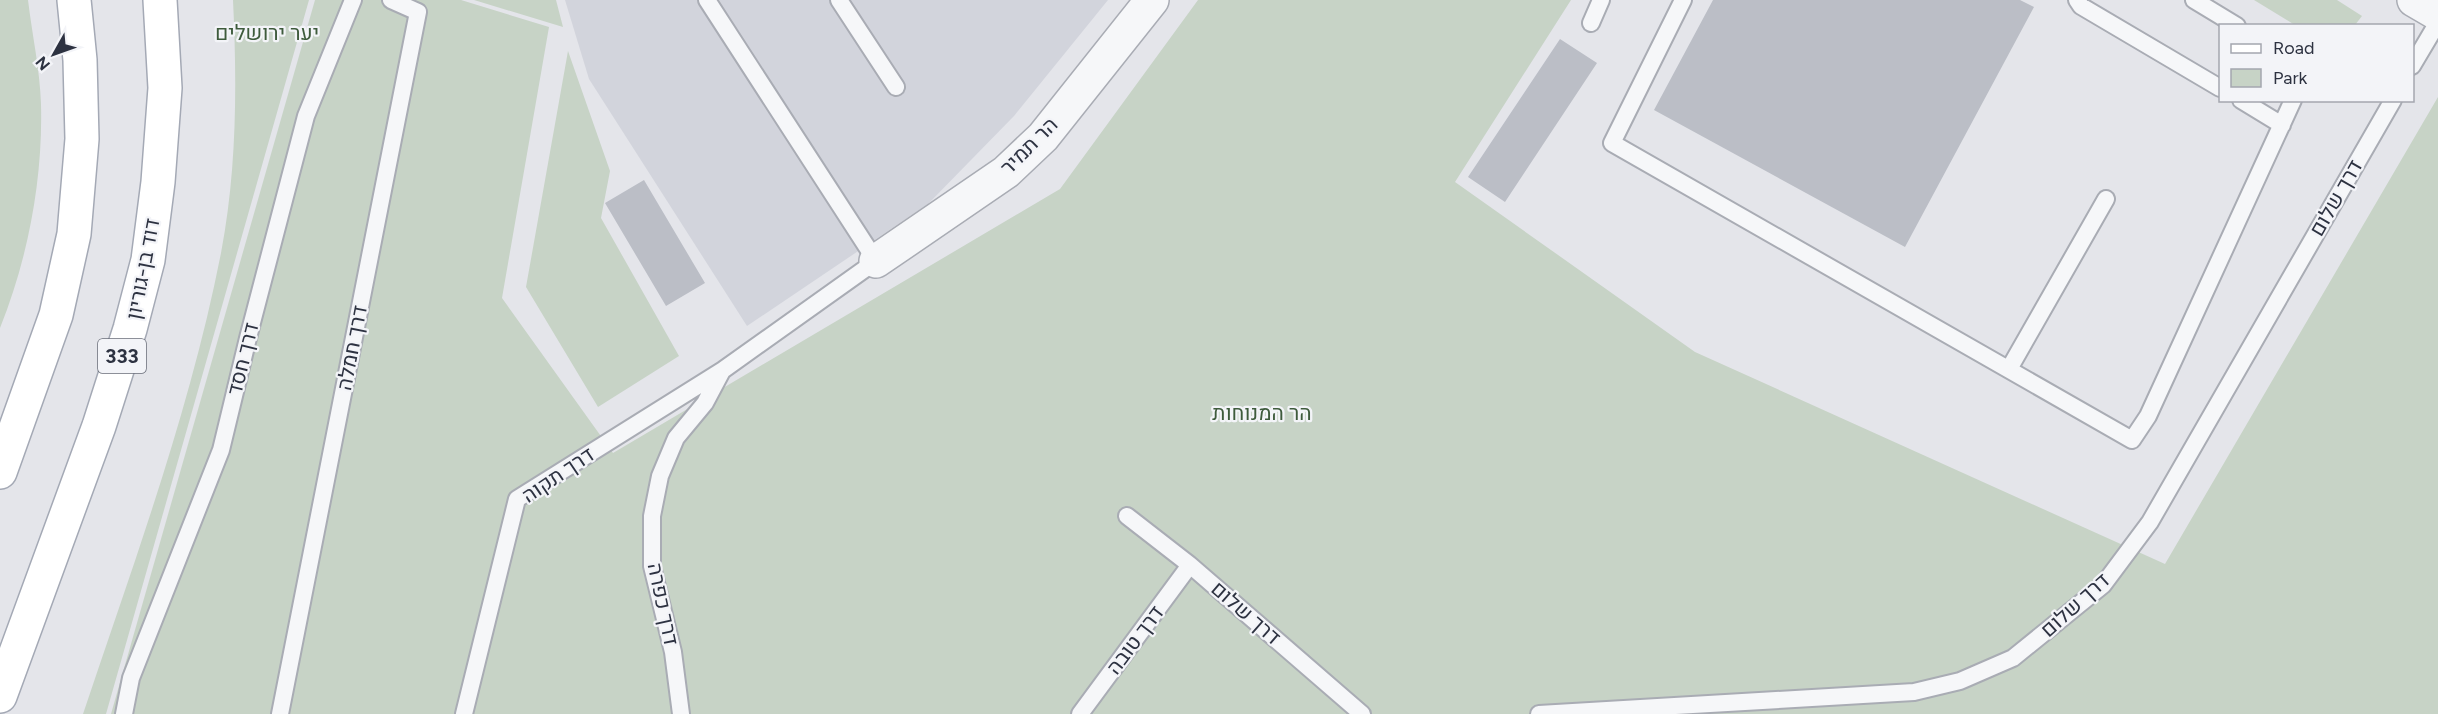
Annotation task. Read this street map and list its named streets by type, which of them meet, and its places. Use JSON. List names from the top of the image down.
{
  "streets": {
    "main road": ["דוד בן-גוריון", "333"],
    "street": ["הר תמיר"],
    "lane": [
      "דרך שלום",
      "דרך חמלה",
      "דרך חסד",
      "דרך תקוה",
      "דרך כפרה",
      "דרך טובה"
    ]
  },
  "crossings": [
    ["הר תמיר", "דרך תקוה"],
    ["דרך שלום", "דרך טובה"],
    ["דרך תקוה", "דרך כפרה"]
  ],
  "parks": ["יער ירושלים", "הר המנוחות"],
  "legend": ["Road", "Park"],
  "north": "bottom left"
}
